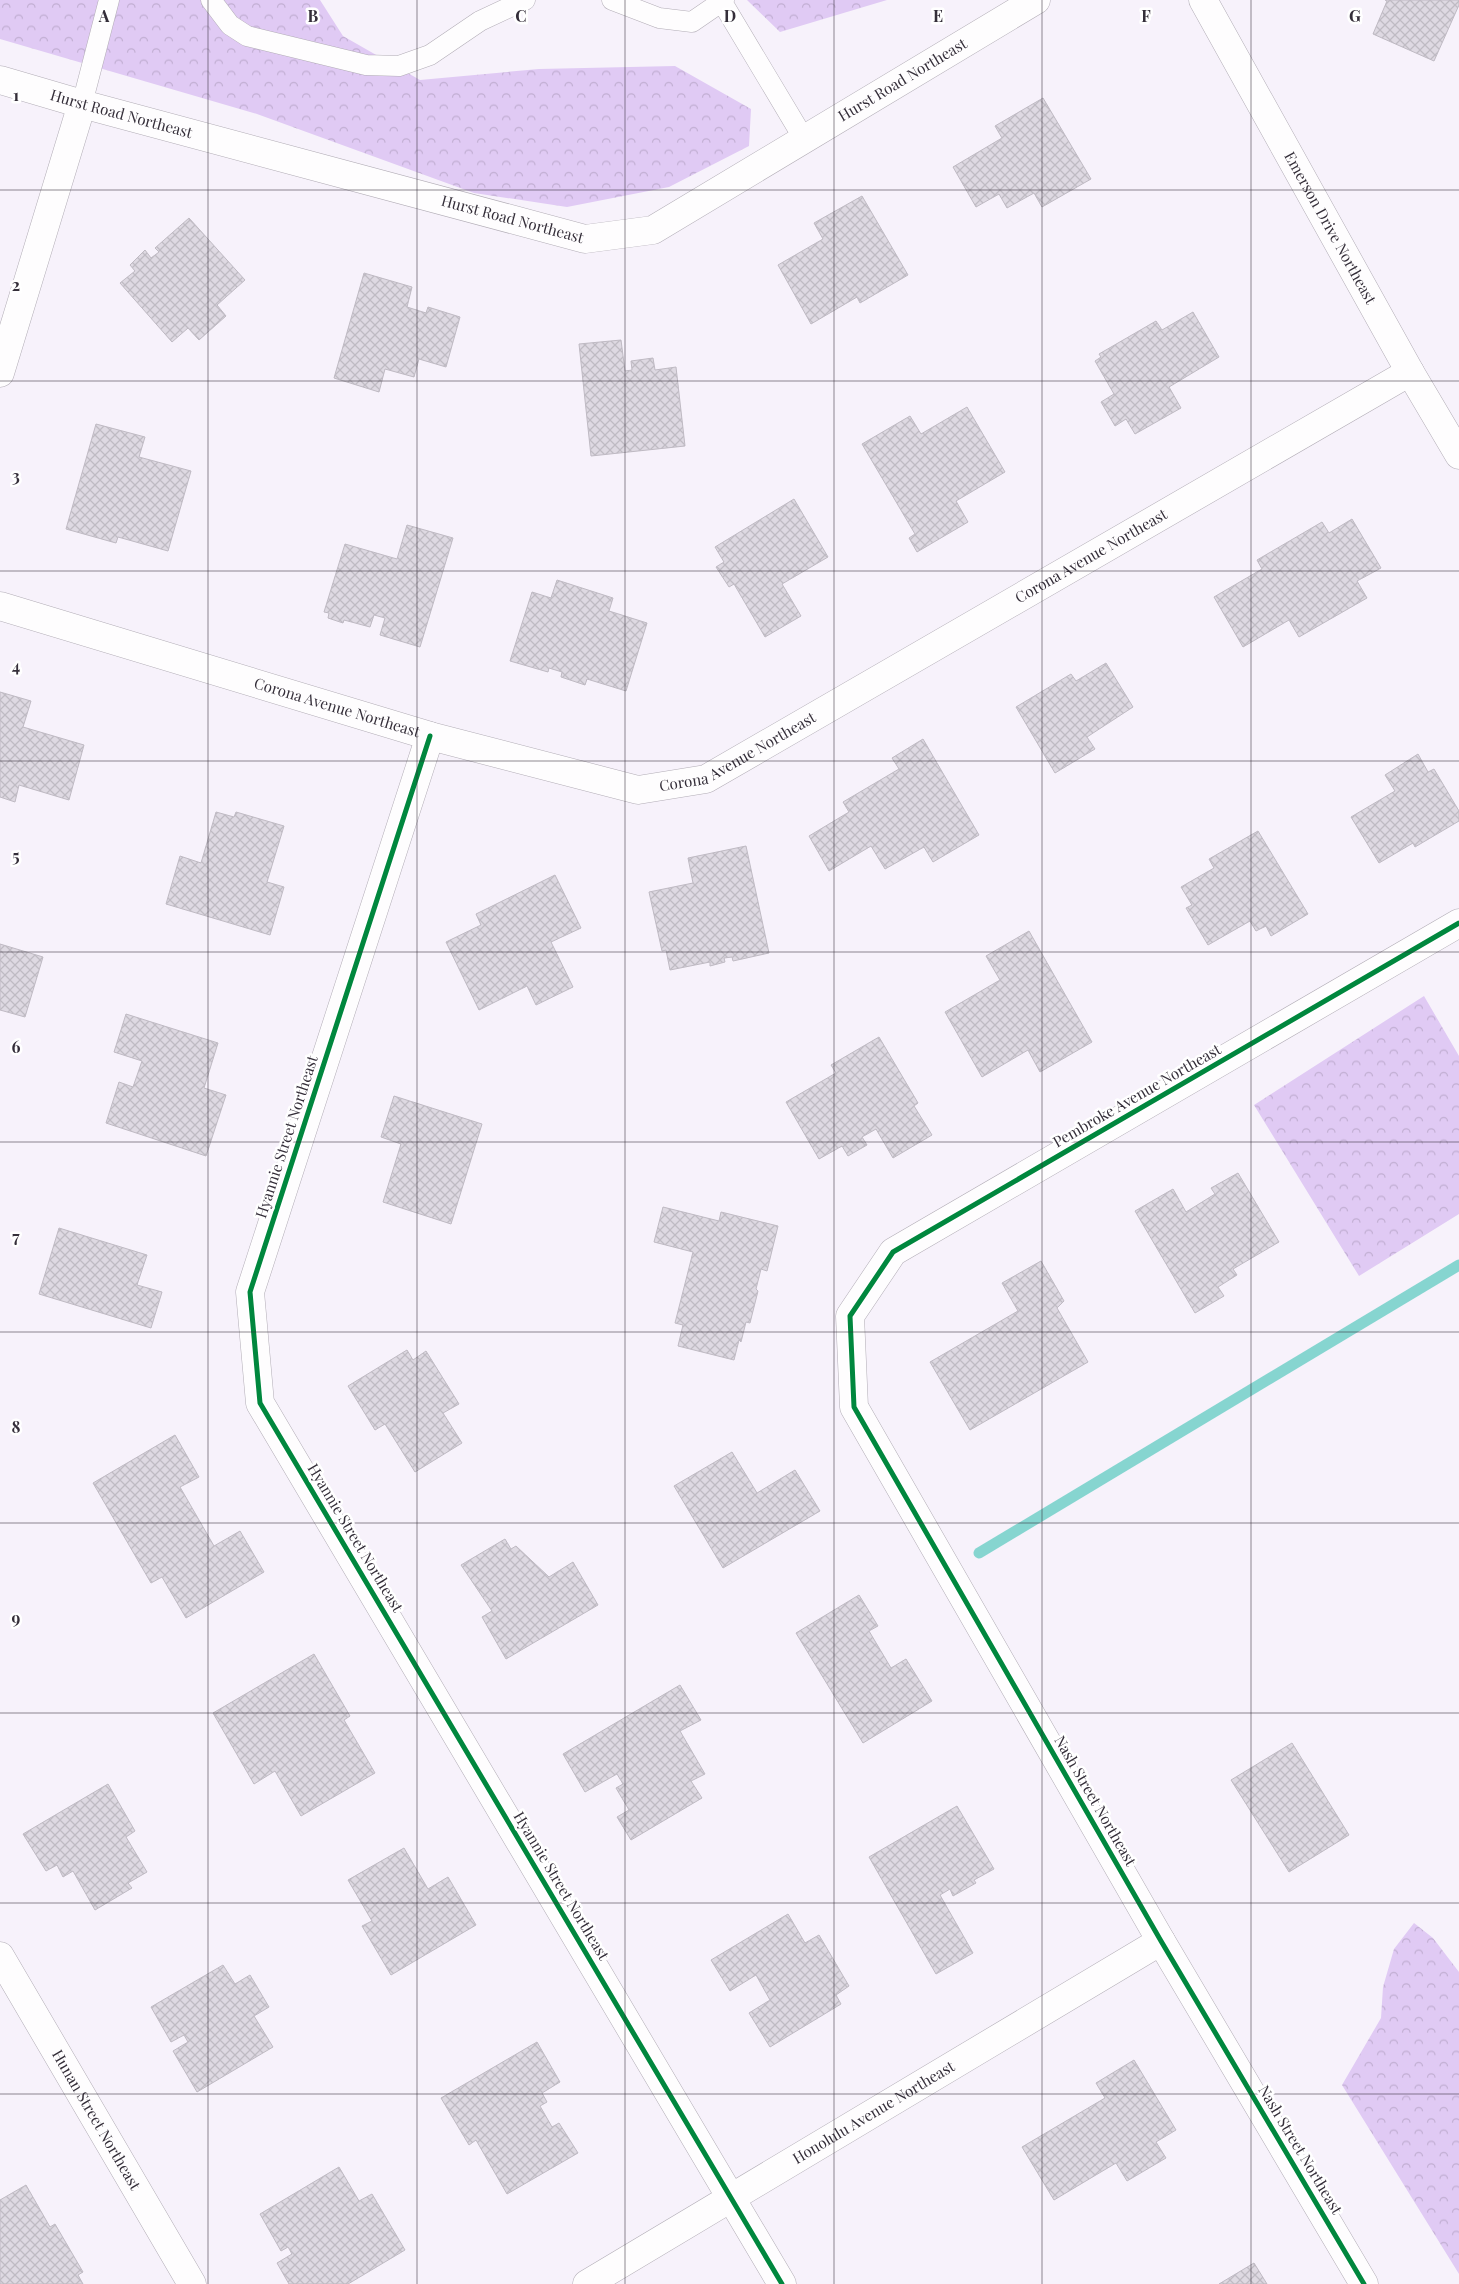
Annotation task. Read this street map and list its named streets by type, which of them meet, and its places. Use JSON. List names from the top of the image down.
{
  "streets": {
    "street": [
      "Hurst Road Northeast",
      "Emerson Drive Northeast",
      "Corona Avenue Northeast",
      "Pembroke Avenue Northeast",
      "Hyannie Street Northeast",
      "Nash Street Northeast",
      "Honolulu Avenue Northeast",
      "Hunan Street Northeast"
    ]
  },
  "crossings": [
    ["Emerson Drive Northeast", "Corona Avenue Northeast"],
    ["Corona Avenue Northeast", "Hyannie Street Northeast"],
    ["Pembroke Avenue Northeast", "Nash Street Northeast"],
    ["Hyannie Street Northeast", "Honolulu Avenue Northeast"],
    ["Nash Street Northeast", "Honolulu Avenue Northeast"]
  ],
  "grid": {
    "columns": [
      "A",
      "B",
      "C",
      "D",
      "E",
      "F",
      "G"
    ],
    "rows": [
      "1",
      "2",
      "3",
      "4",
      "5",
      "6",
      "7",
      "8",
      "9"
    ]
  }
}
